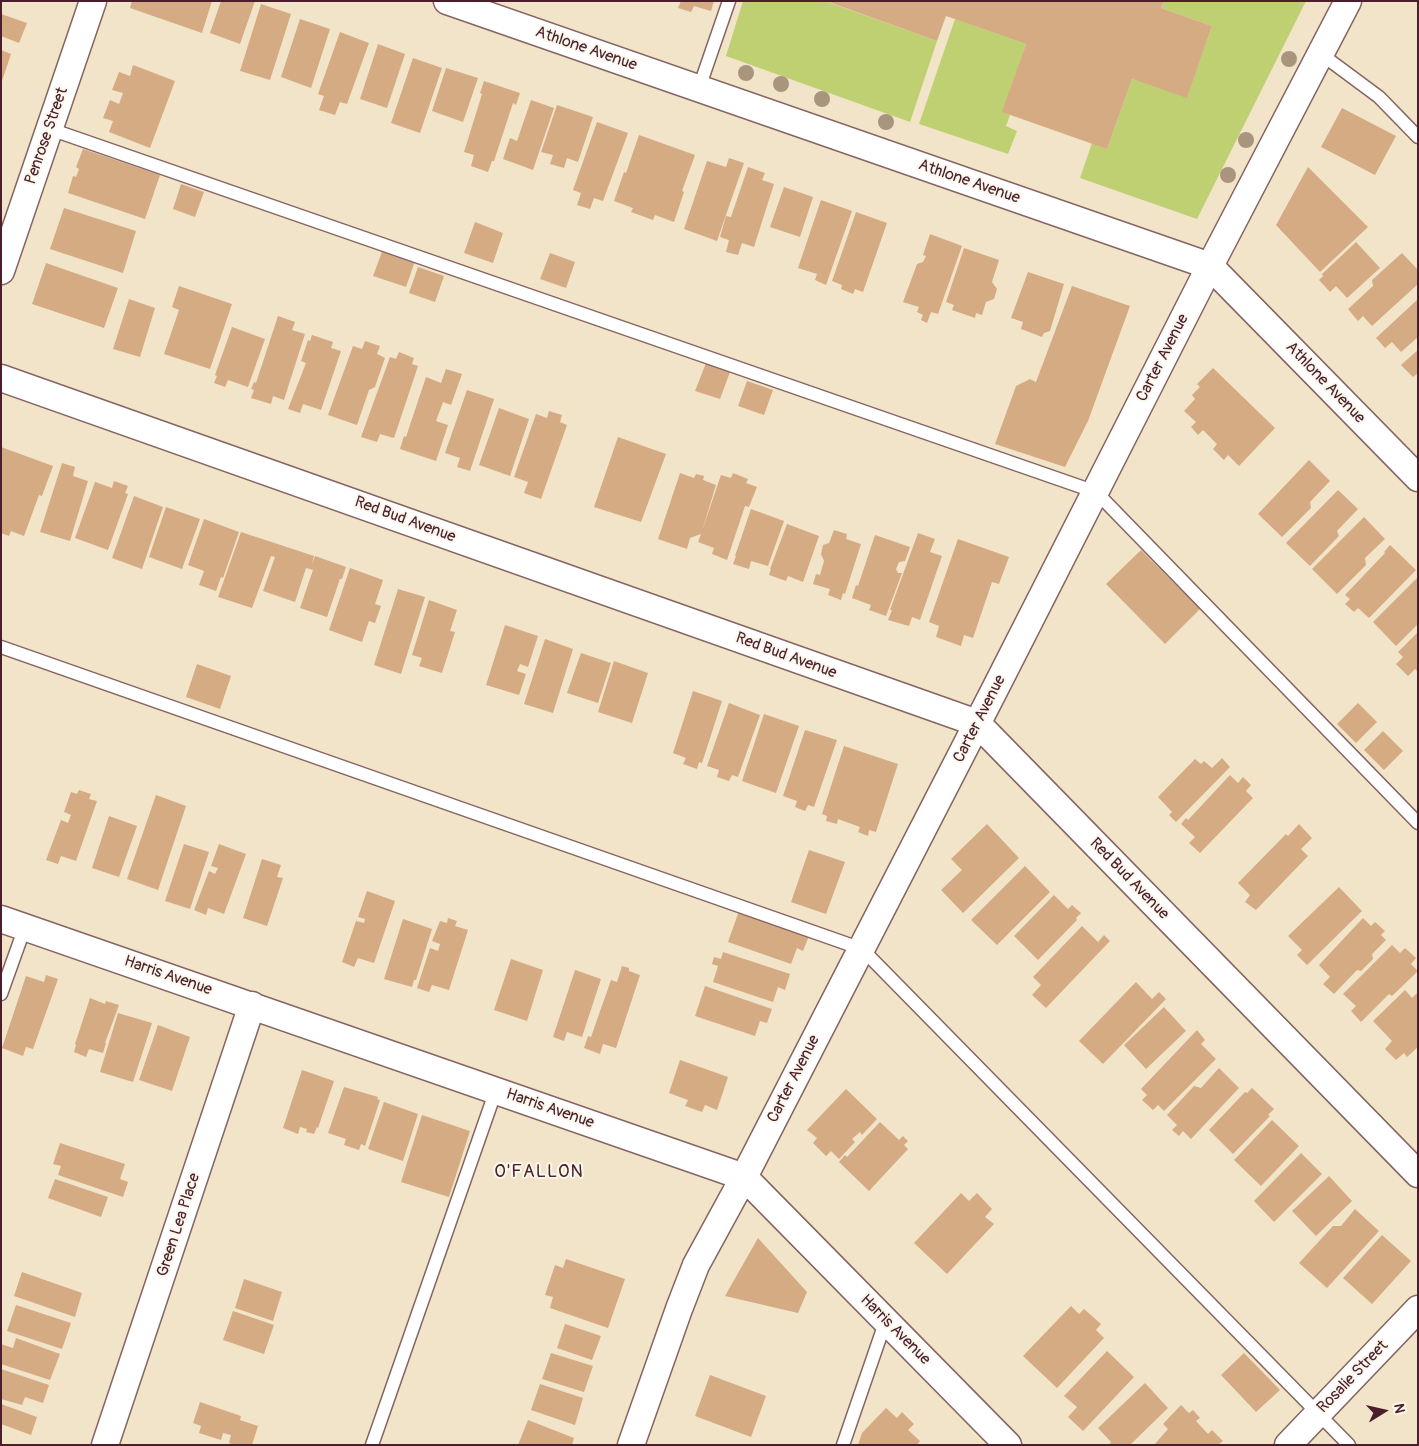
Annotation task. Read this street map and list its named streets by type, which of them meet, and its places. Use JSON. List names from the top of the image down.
{
  "streets": {
    "street": [
      "Athlone Avenue",
      "Penrose Street",
      "Carter Avenue",
      "Red Bud Avenue",
      "Harris Avenue",
      "Green Lea Place",
      "Rosalie Street"
    ]
  },
  "crossings": [
    ["Athlone Avenue", "Carter Avenue"],
    ["Carter Avenue", "Red Bud Avenue"],
    ["Carter Avenue", "Harris Avenue"],
    ["Harris Avenue", "Green Lea Place"]
  ],
  "districts": ["O'FALLON"],
  "north": "right"
}
